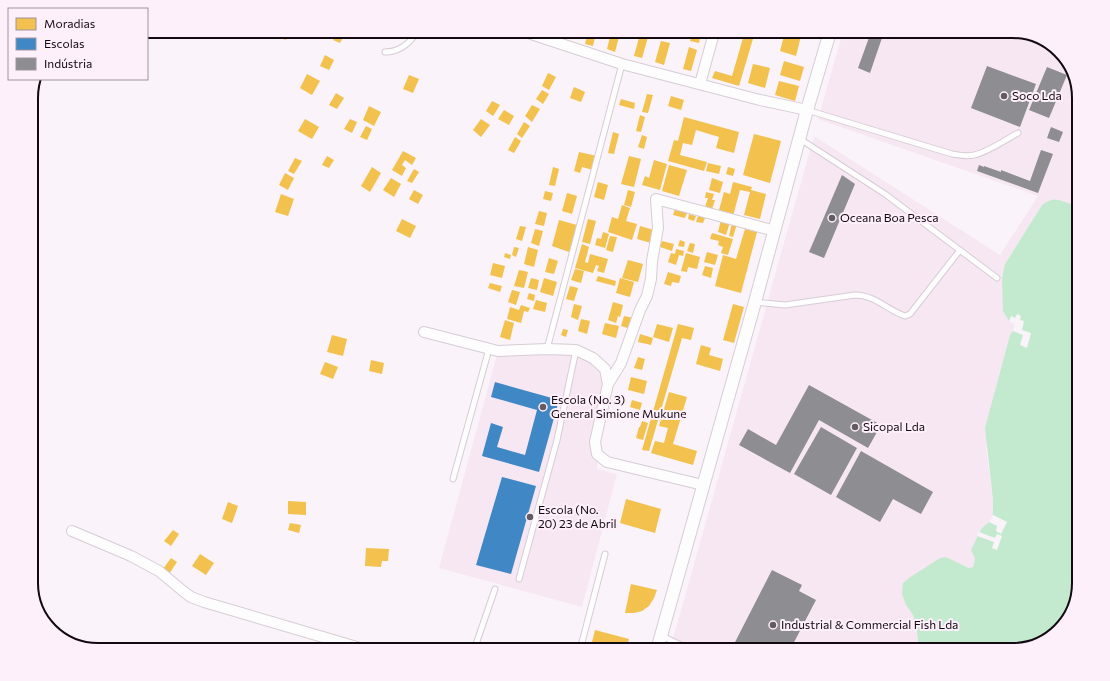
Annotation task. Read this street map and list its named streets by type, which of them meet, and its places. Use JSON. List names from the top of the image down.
{
  "places": [
    "Soco Lda",
    "Oceana Boa Pesca",
    "Escola (No. 3) General Simione Mukune",
    "Sicopal Lda",
    "Escola (No. 20) 23 de Abril",
    "Industrial & Commercial Fish Lda"
  ],
  "legend": ["Moradias", "Escolas", "Indústria"]
}
